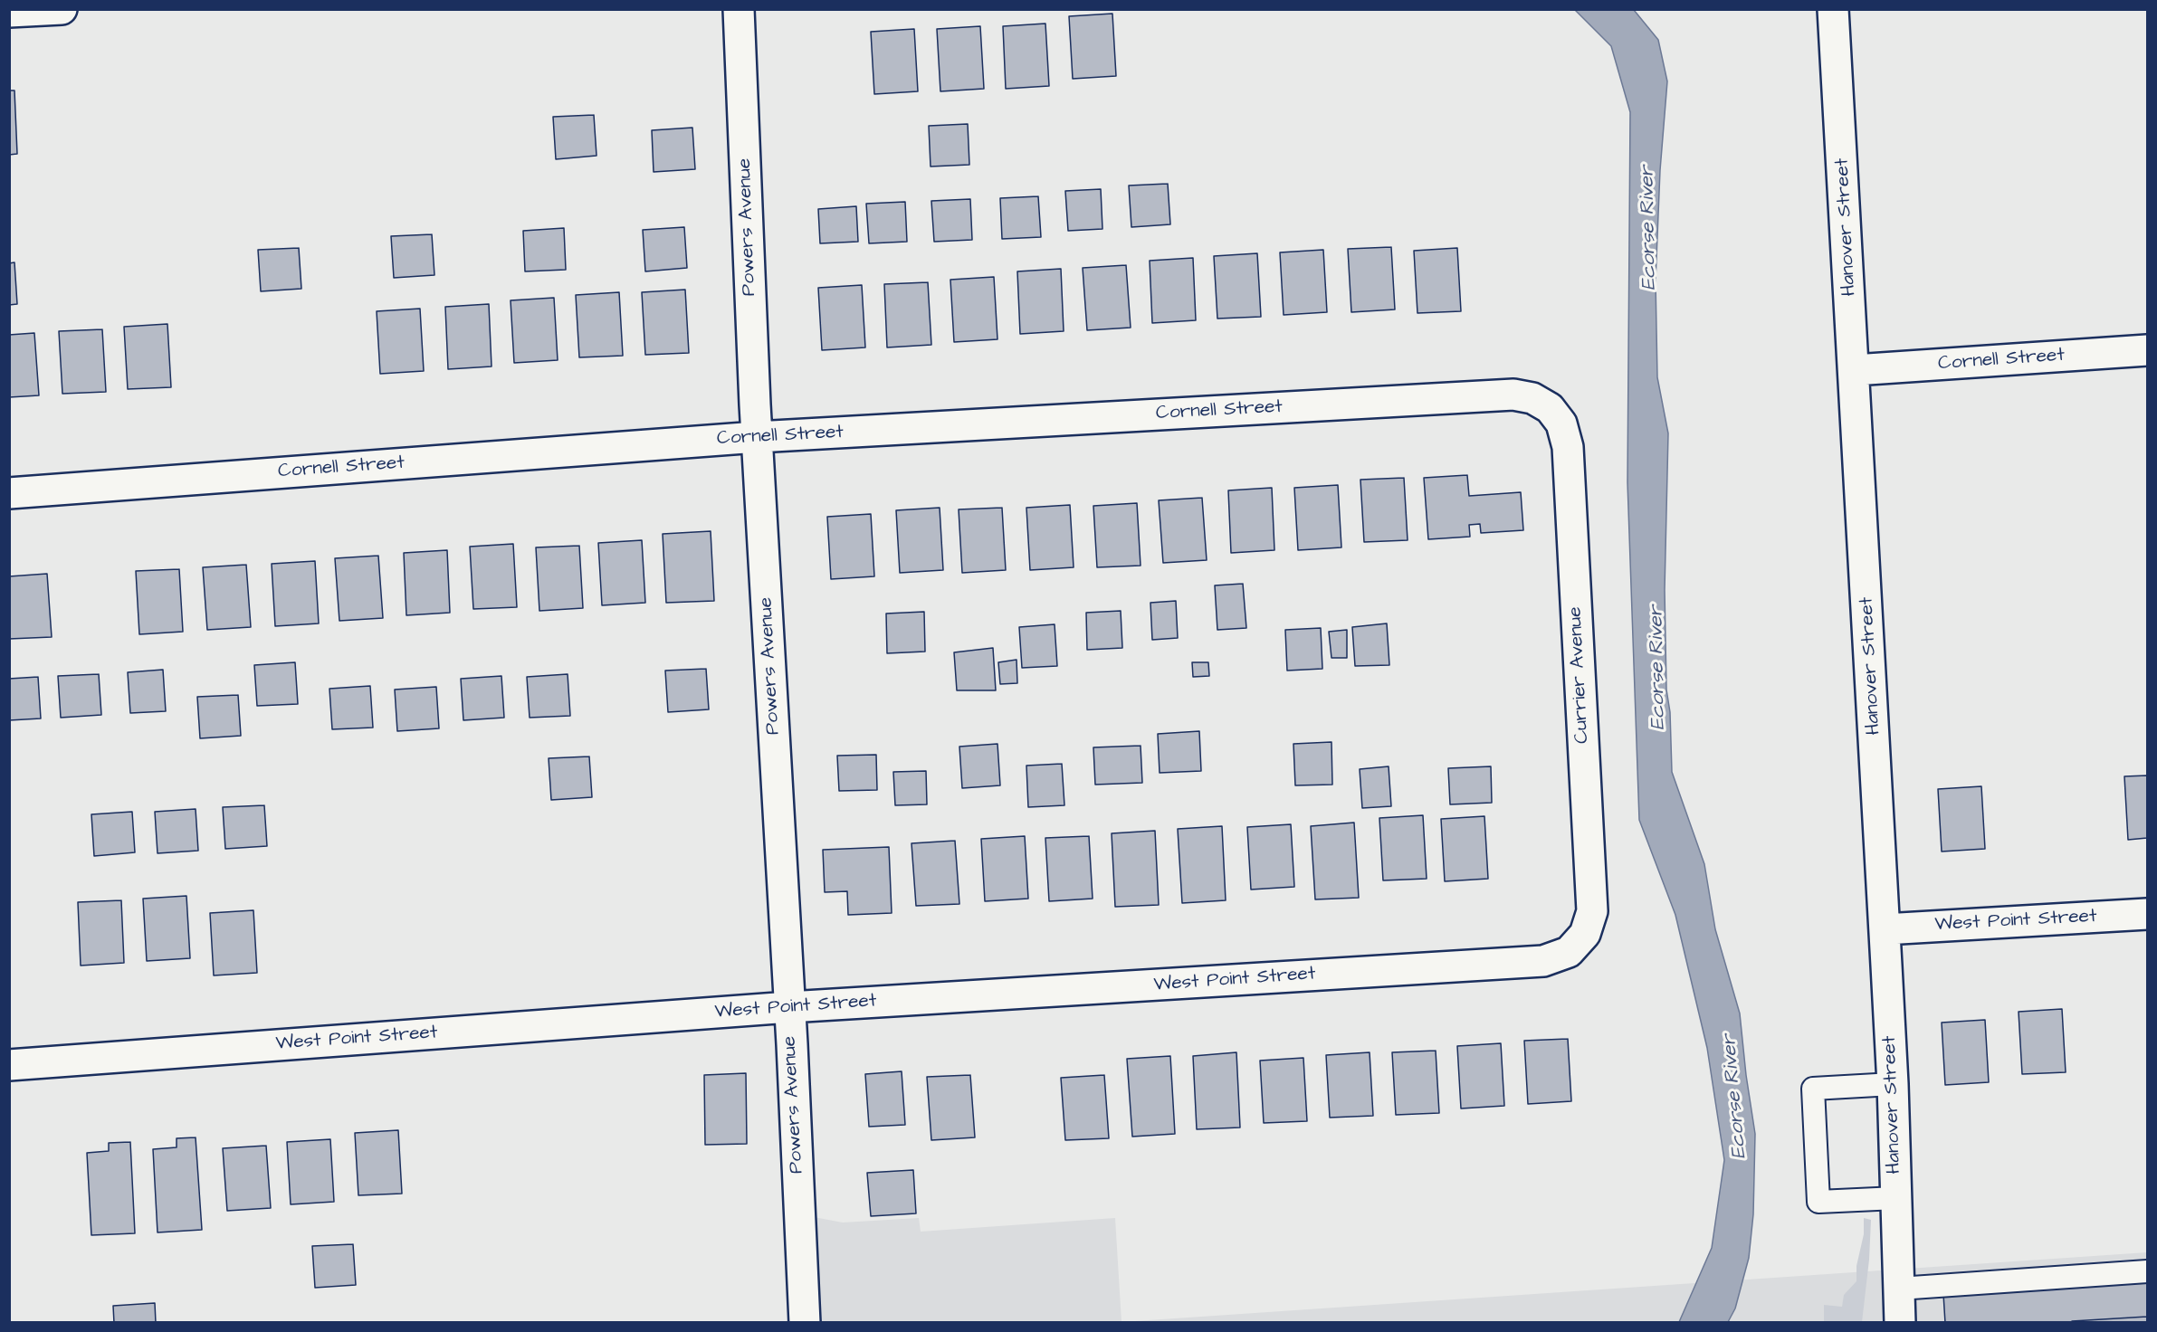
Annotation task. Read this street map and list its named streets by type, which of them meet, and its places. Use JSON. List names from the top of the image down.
{
  "streets": {
    "street": [
      "Powers Avenue",
      "Hanover Street",
      "Cornell Street",
      "Currier Avenue",
      "West Point Street"
    ]
  },
  "crossings": [
    ["Powers Avenue", "Cornell Street"],
    ["Powers Avenue", "West Point Street"],
    ["Hanover Street", "Cornell Street"],
    ["Hanover Street", "West Point Street"],
    ["Cornell Street", "Currier Avenue"],
    ["Currier Avenue", "West Point Street"]
  ],
  "water": ["Ecorse River"]
}
